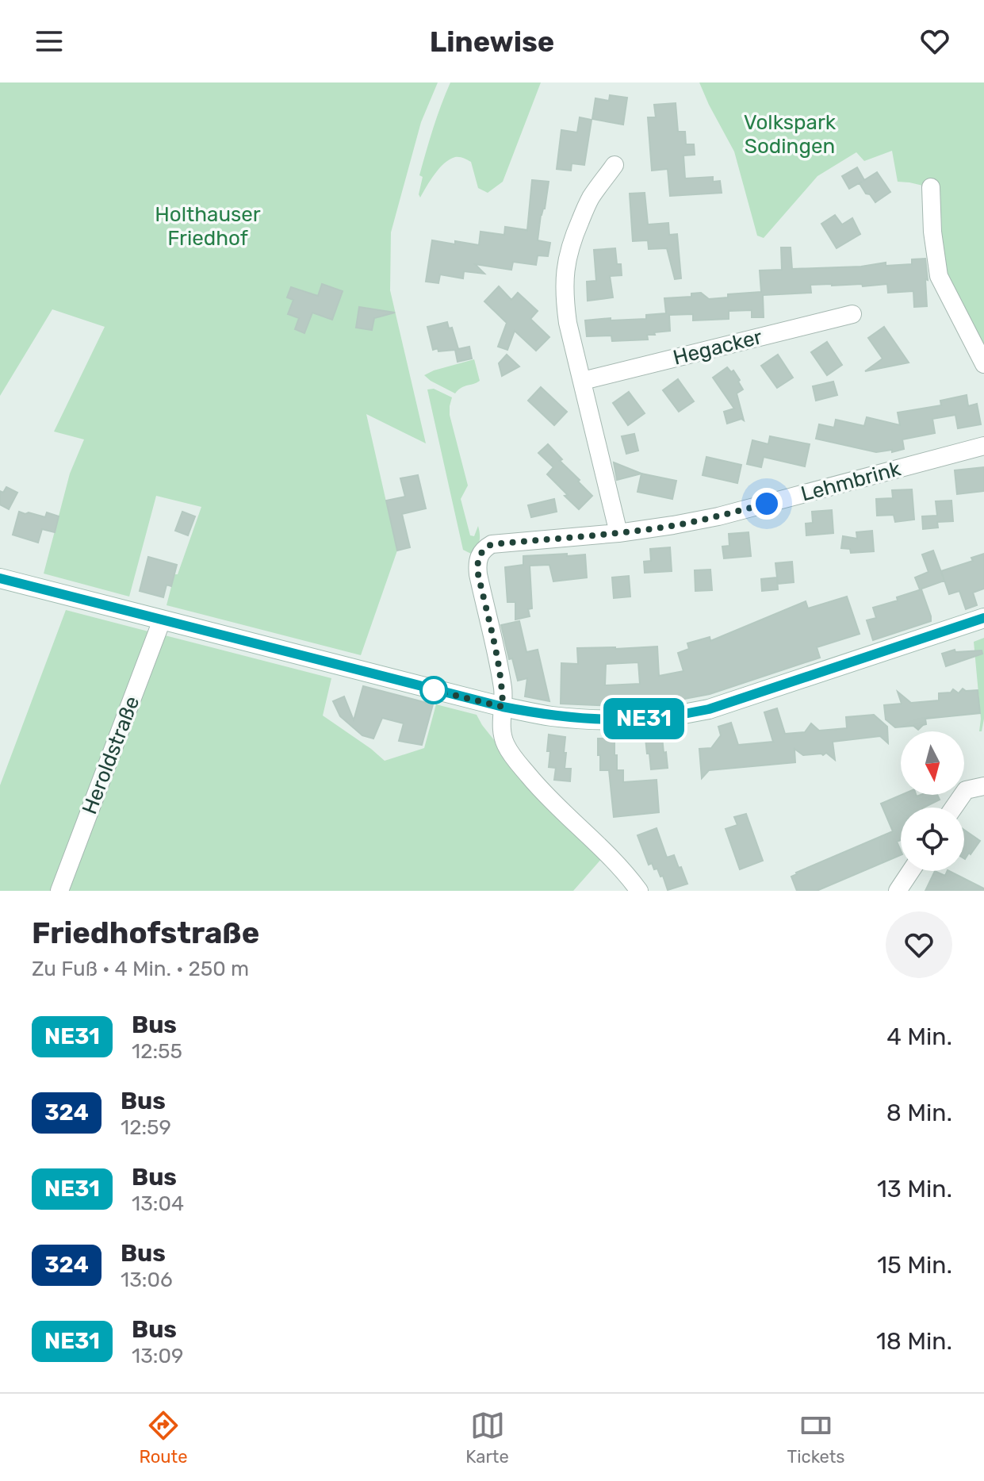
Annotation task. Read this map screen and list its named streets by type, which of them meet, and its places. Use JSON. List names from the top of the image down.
{
  "streets": {
    "street": ["Hegacker", "Lehmbrink", "Heroldstraße"]
  },
  "parks": ["Volkspark Sodingen", "Holthauser Friedhof"],
  "lines": ["bus line NE31"],
  "north": "bottom",
  "page": {
    "header": "Linewise",
    "on_map": "NE31",
    "heading": ["Friedhofstraße", "Zu Fuß · 4 Min. · 250 m"],
    "list": [
      {
        "mark": "NE31",
        "name": "Bus",
        "note": "12:55",
        "value": "4 Min."
      },
      {
        "mark": "324",
        "name": "Bus",
        "note": "12:59",
        "value": "8 Min."
      },
      {
        "mark": "NE31",
        "name": "Bus",
        "note": "13:04",
        "value": "13 Min."
      },
      {
        "mark": "324",
        "name": "Bus",
        "note": "13:06",
        "value": "15 Min."
      },
      {
        "mark": "NE31",
        "name": "Bus",
        "note": "13:09",
        "value": "18 Min."
      }
    ],
    "tabs": ["Route", "Karte", "Tickets"]
  }
}
